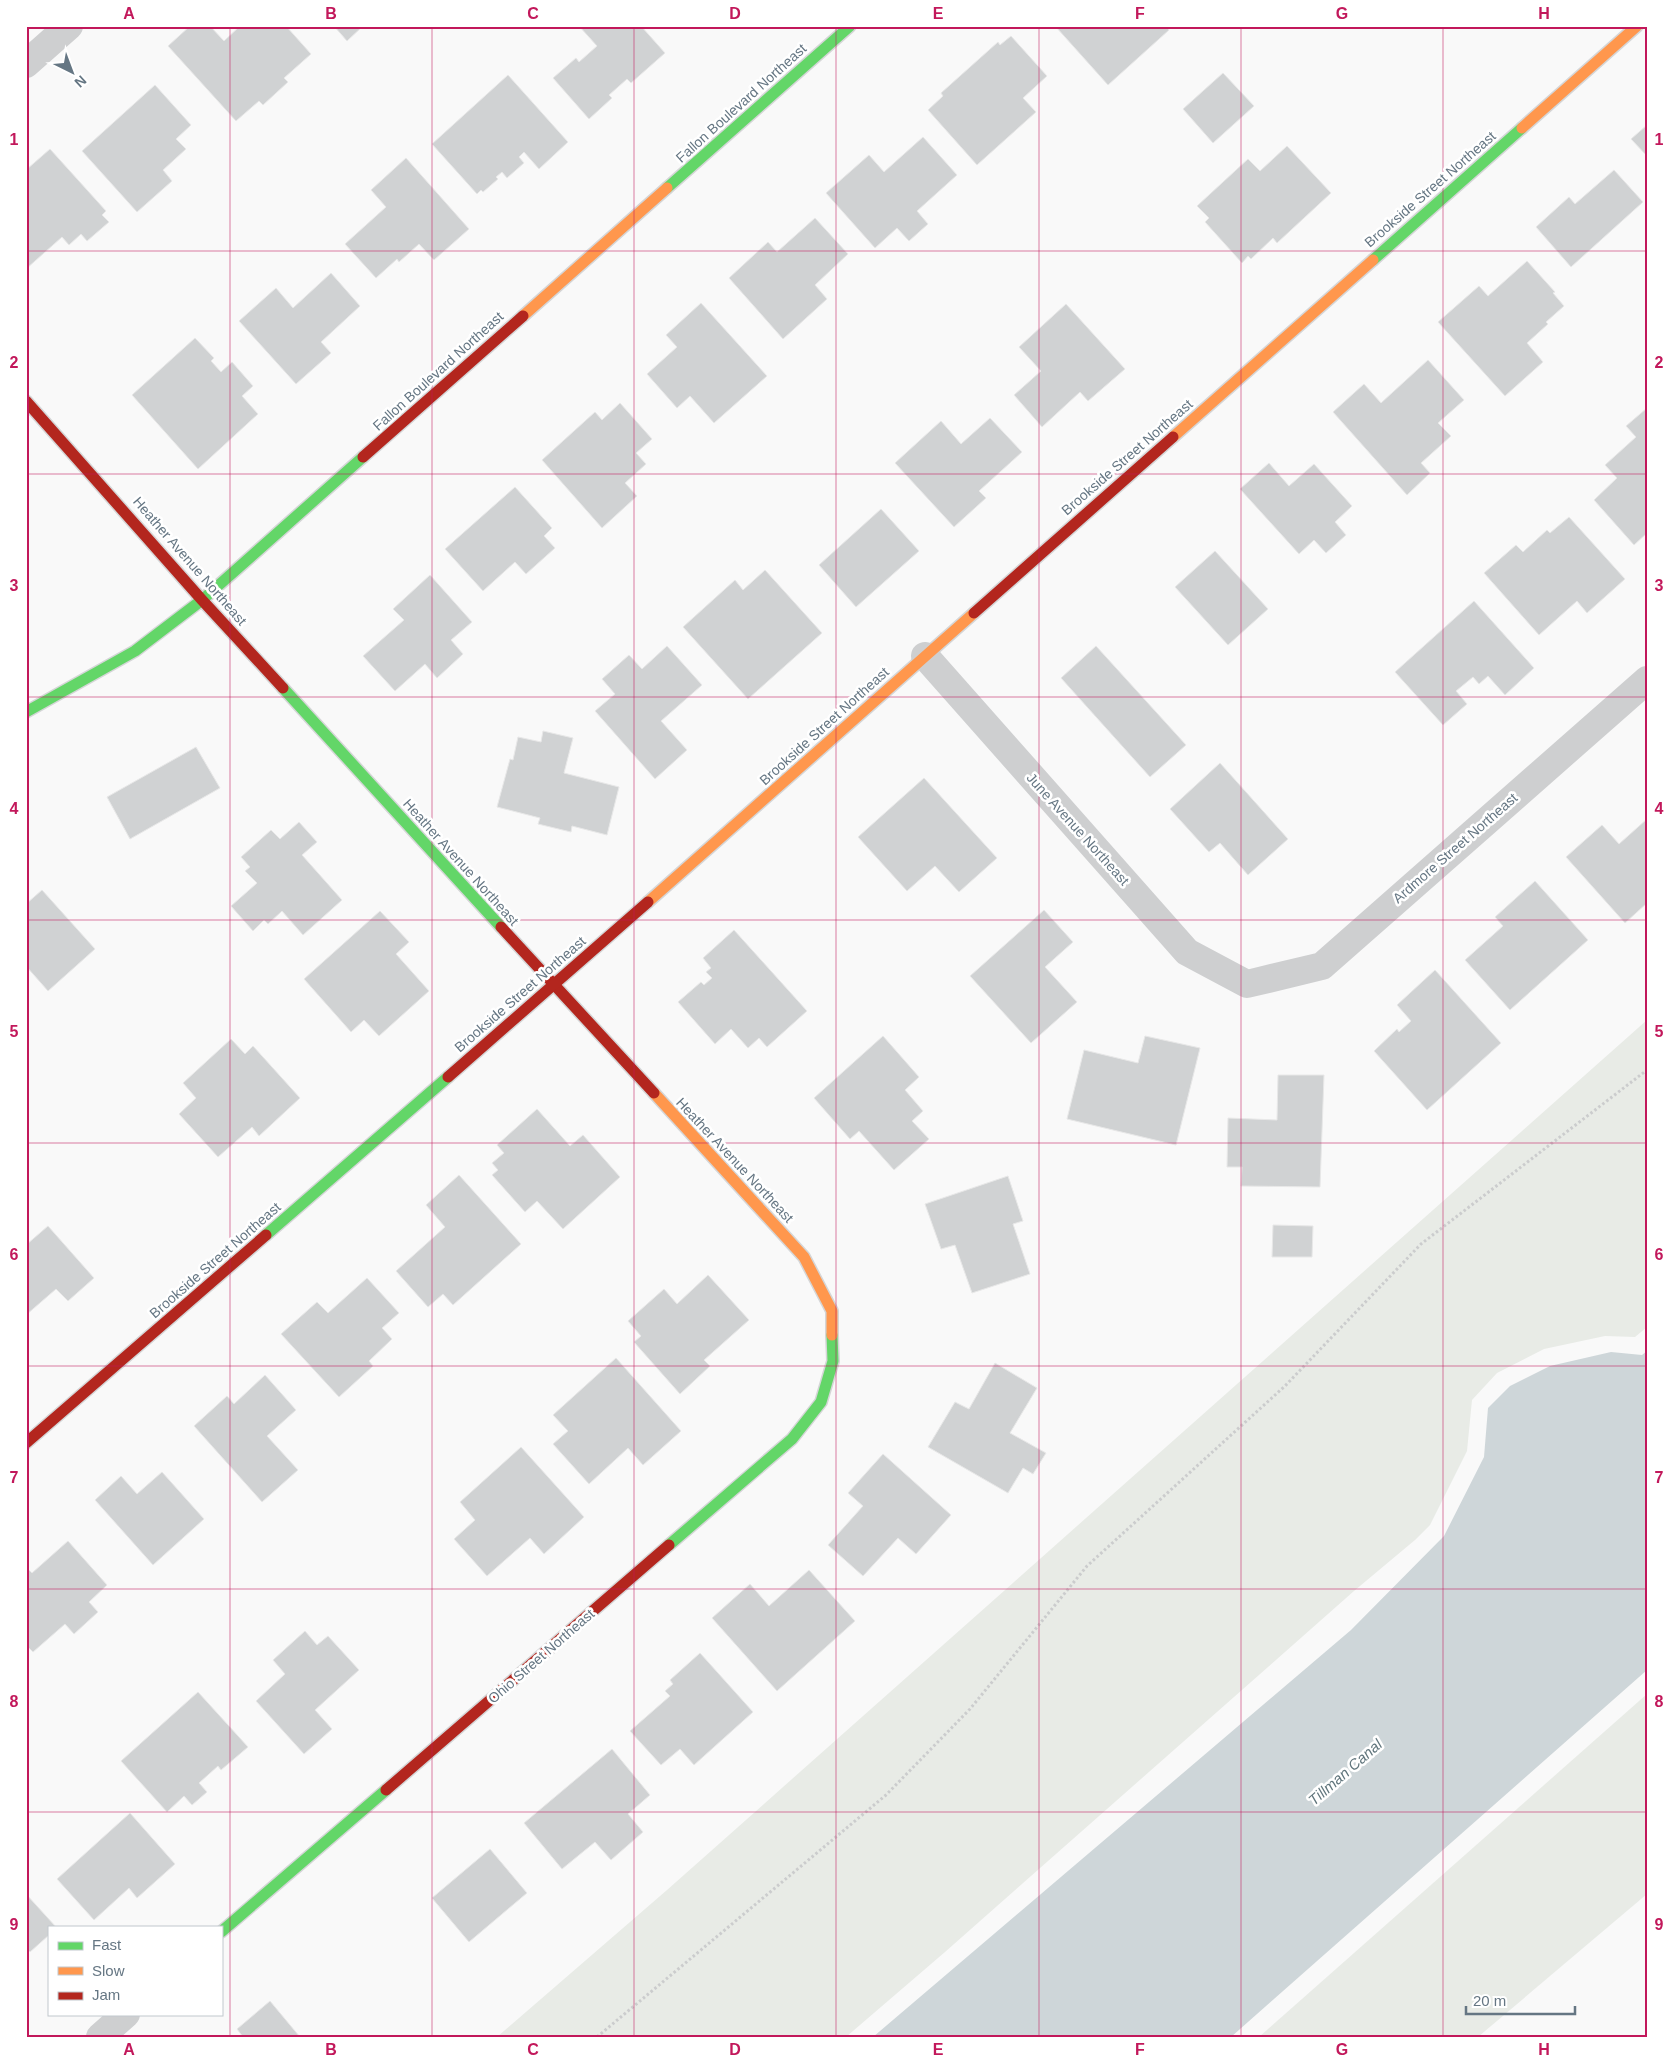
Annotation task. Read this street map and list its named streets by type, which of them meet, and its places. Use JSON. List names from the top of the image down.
{
  "streets": {
    "street": [
      "Fallon Boulevard Northeast",
      "Brookside Street Northeast",
      "Heather Avenue Northeast",
      "June Avenue Northeast",
      "Ardmore Street Northeast",
      "Ohio Street Northeast"
    ]
  },
  "crossings": [
    ["Fallon Boulevard Northeast", "Heather Avenue Northeast"],
    ["Brookside Street Northeast", "Heather Avenue Northeast"],
    ["Brookside Street Northeast", "June Avenue Northeast"],
    ["Heather Avenue Northeast", "Ohio Street Northeast"],
    ["June Avenue Northeast", "Ardmore Street Northeast"]
  ],
  "water": ["Tillman Canal"],
  "legend": ["Fast", "Slow", "Jam"],
  "scale_bar": "20 m",
  "north": "bottom right",
  "grid": {
    "columns": [
      "A",
      "B",
      "C",
      "D",
      "E",
      "F",
      "G",
      "H"
    ],
    "rows": [
      "1",
      "2",
      "3",
      "4",
      "5",
      "6",
      "7",
      "8",
      "9"
    ]
  }
}
